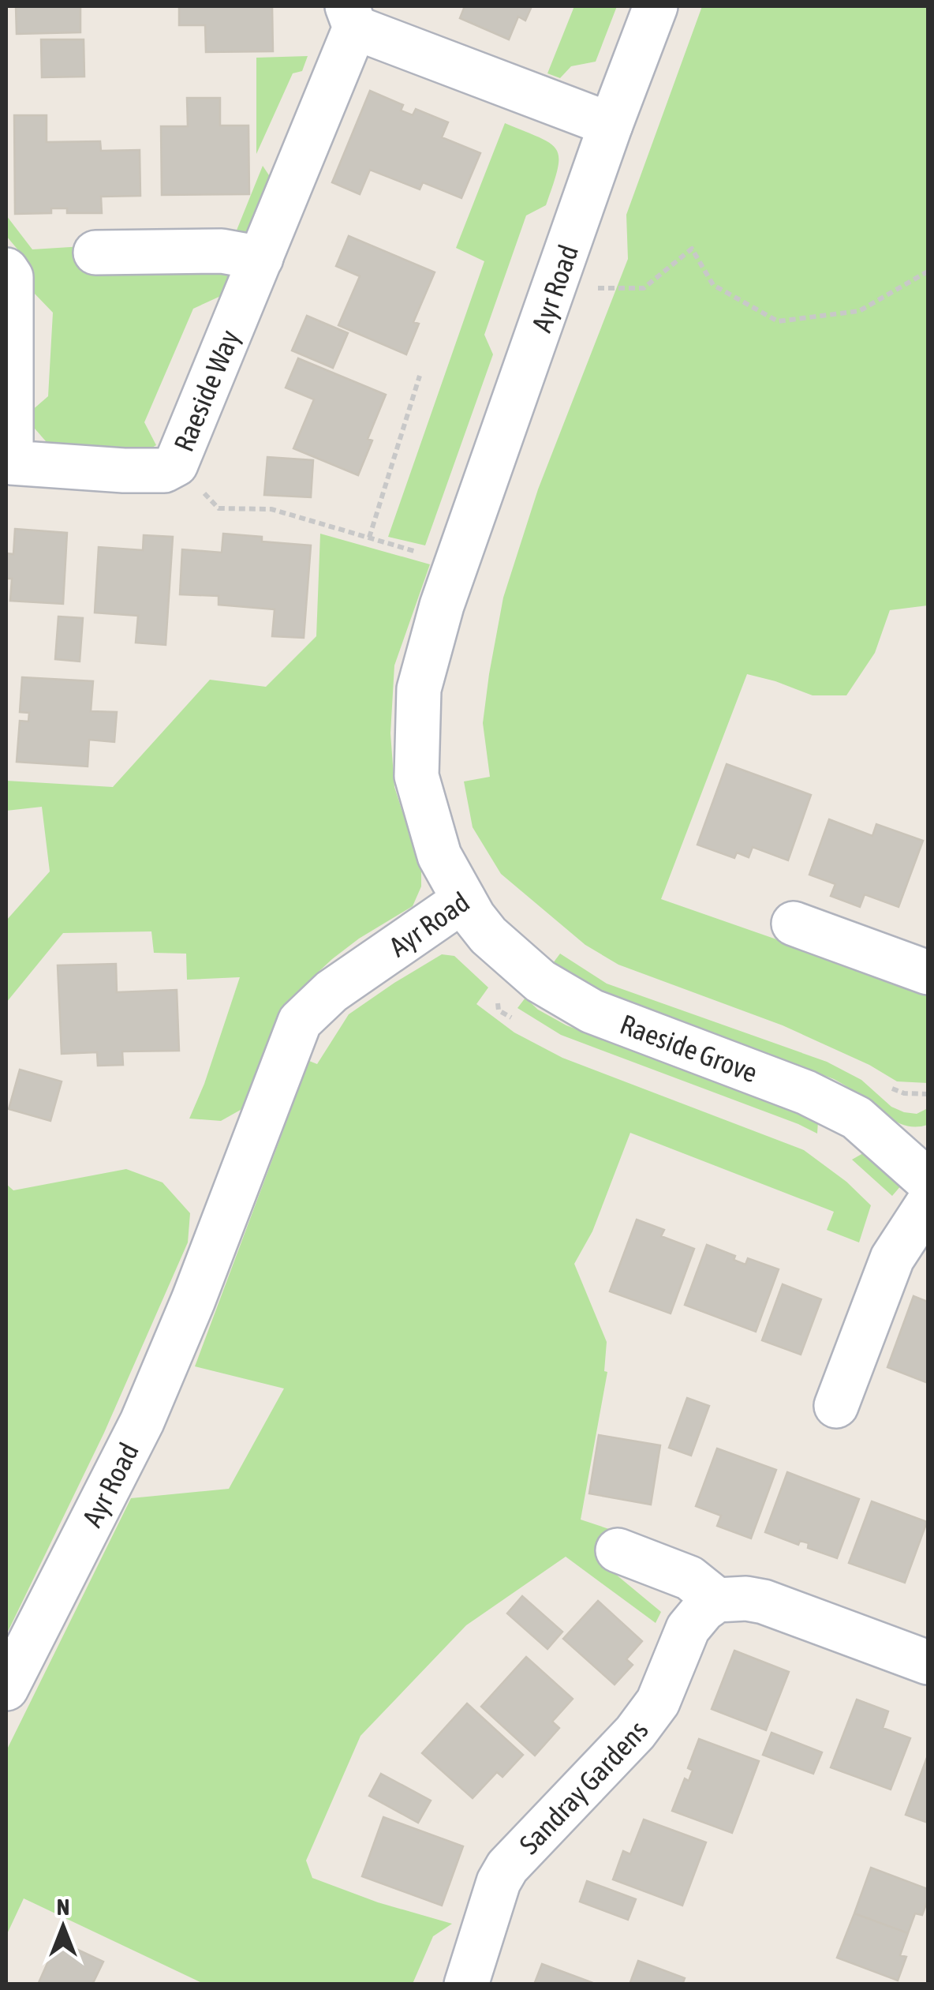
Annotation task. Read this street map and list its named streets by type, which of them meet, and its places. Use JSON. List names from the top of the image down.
{
  "streets": {
    "street": [
      "Ayr Road",
      "Raeside Way",
      "Raeside Grove",
      "Sandray Gardens"
    ]
  },
  "crossings": [
    ["Ayr Road", "Raeside Way"],
    ["Ayr Road", "Raeside Grove"]
  ],
  "north": "top"
}
